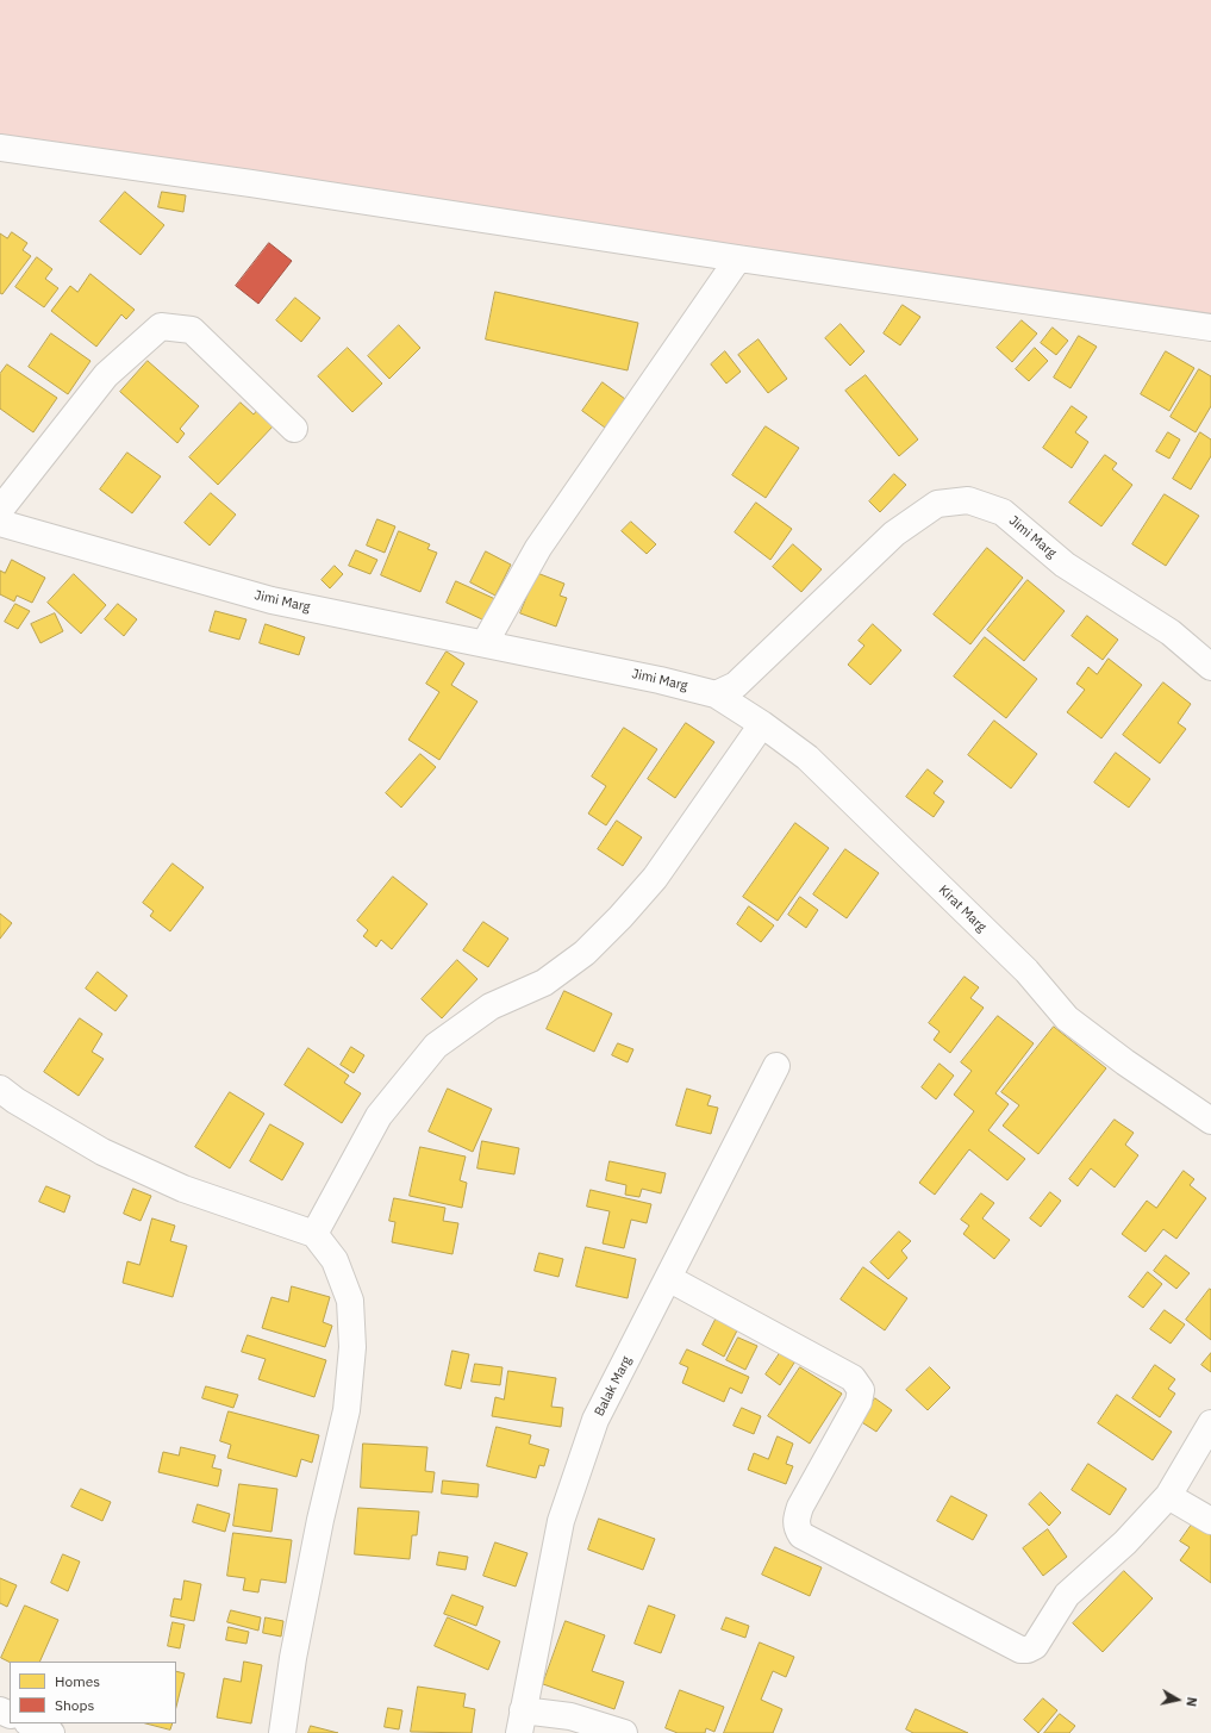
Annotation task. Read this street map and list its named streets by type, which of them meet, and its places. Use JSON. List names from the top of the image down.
{
  "streets": {
    "street": ["Jimi Marg", "Kirat Marg", "Balak Marg"]
  },
  "crossings": [
    ["Jimi Marg", "Kirat Marg"]
  ],
  "legend": ["Homes", "Shops"],
  "north": "right"
}
